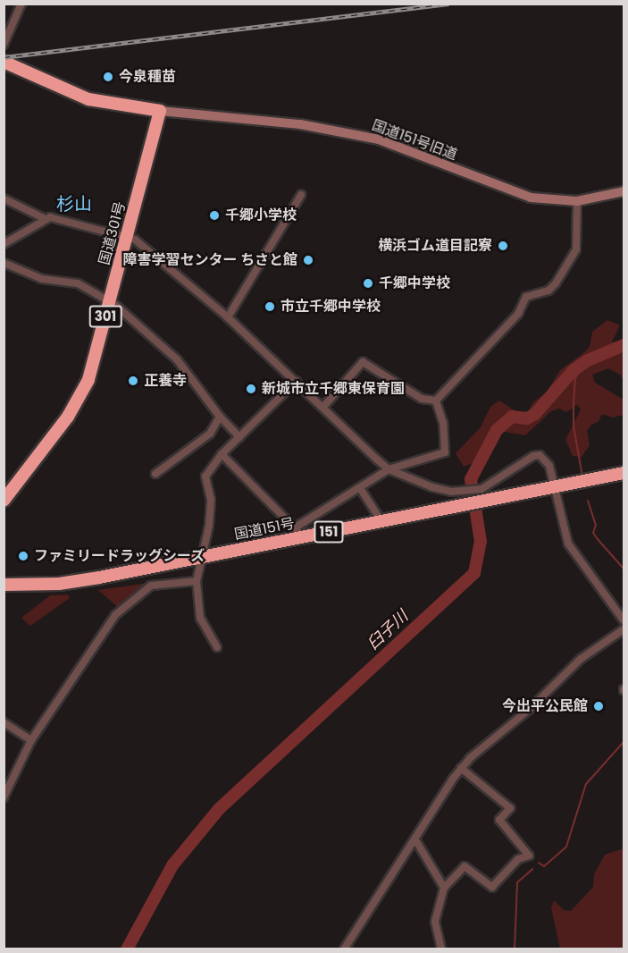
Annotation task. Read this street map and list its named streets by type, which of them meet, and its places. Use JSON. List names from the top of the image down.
{
  "streets": {
    "highway": [
      "国道301号",
      "301",
      "国道151号",
      "151"
    ],
    "street": ["国道151号旧道"]
  },
  "crossings": [
    ["国道151号旧道", "国道301号"]
  ],
  "districts": ["杉山"],
  "water": ["臼子川"],
  "places": [
    "今泉種苗",
    "千郷小学校",
    "横浜ゴム道目記寮",
    "障害学習センター ちさと館",
    "千郷中学校",
    "市立千郷中学校",
    "正養寺",
    "新城市立千郷東保育園",
    "ファミリードラッグシーズ",
    "今出平公民館"
  ]
}
